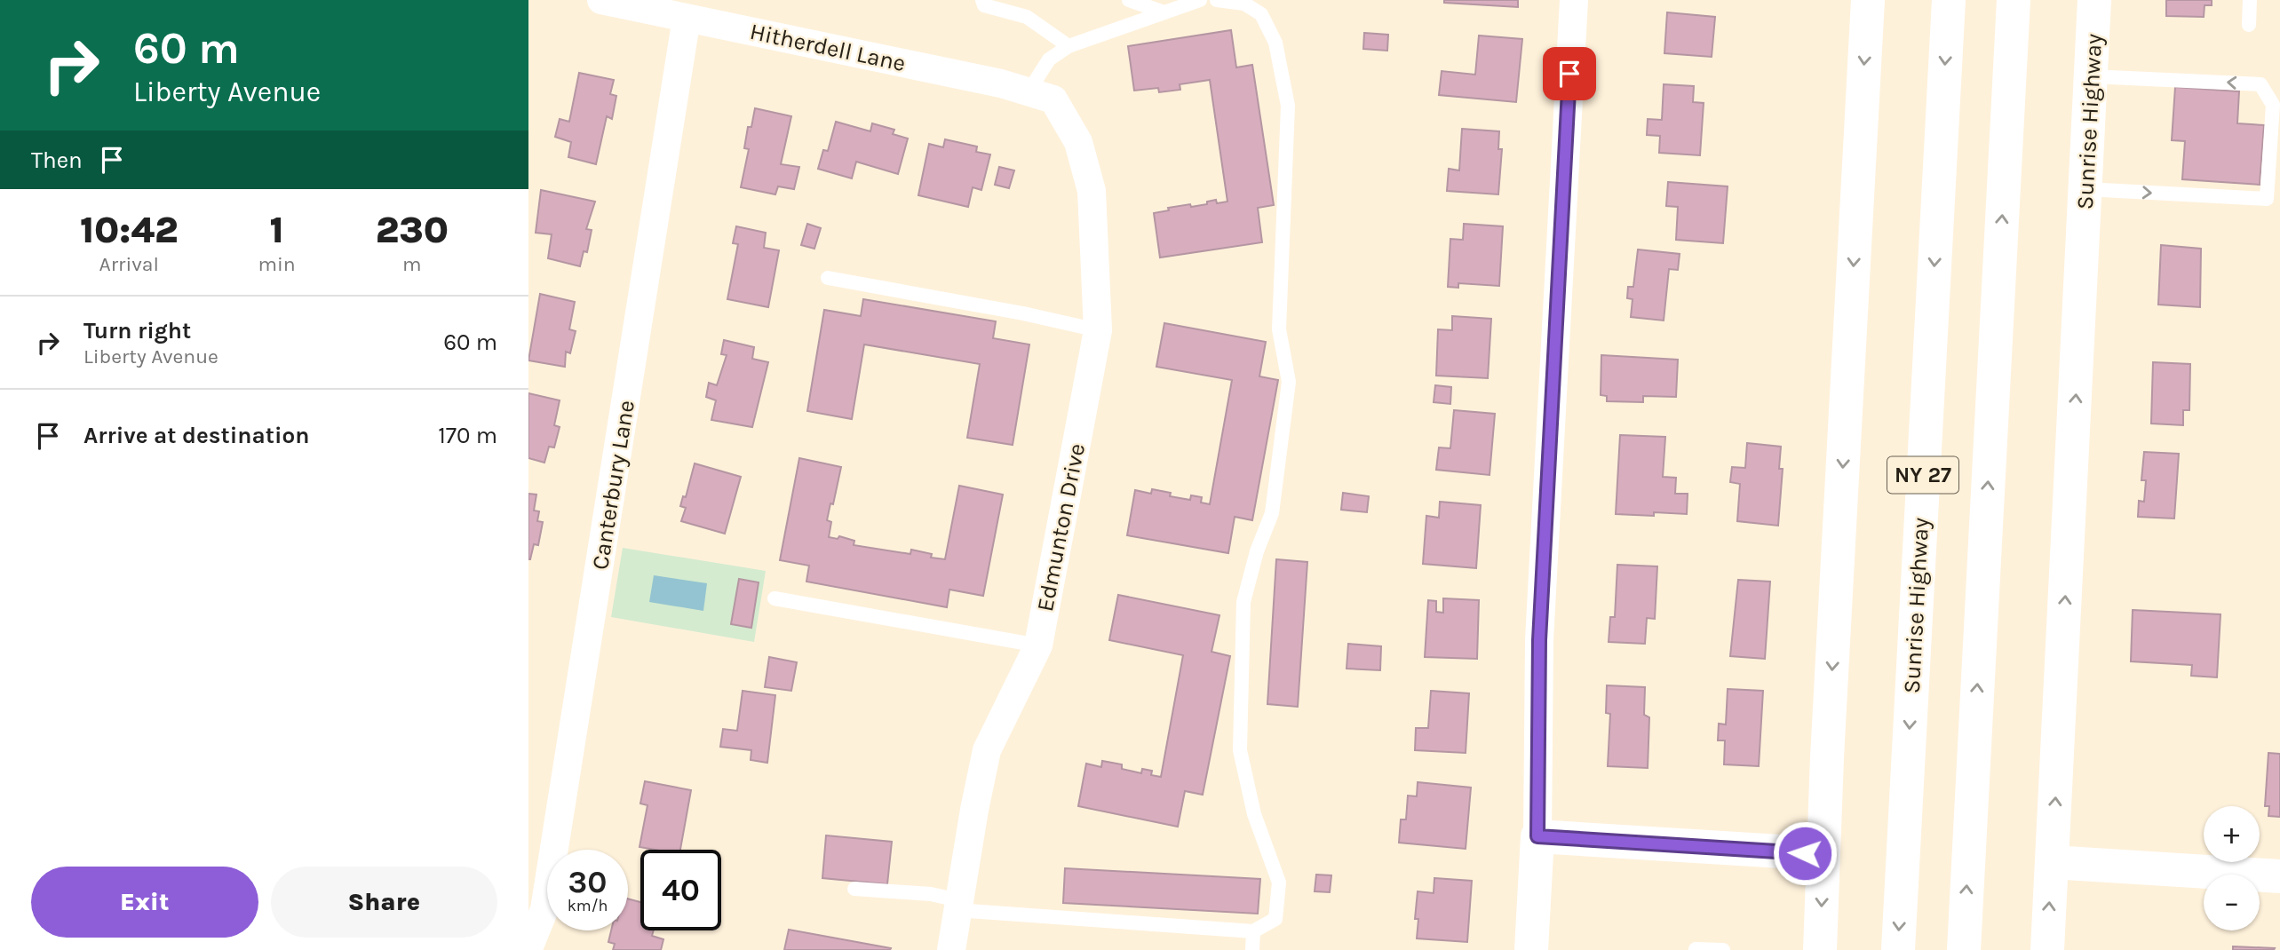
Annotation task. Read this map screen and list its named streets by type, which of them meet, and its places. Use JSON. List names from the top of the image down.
{
  "streets": {
    "main road": ["Sunrise Highway", "NY 27"],
    "street": ["Hitherdell Lane", "Canterbury Lane", "Edmunton Drive"]
  },
  "crossings": [
    ["Hitherdell Lane", "Canterbury Lane"],
    ["Hitherdell Lane", "Edmunton Drive"]
  ],
  "page": {
    "turn": ["60 m", "Liberty Avenue"],
    "then": "Then",
    "eta": [
      "10:42",
      "Arrival",
      "1",
      "min",
      "230",
      "m"
    ],
    "list": [
      {
        "name": "Turn right",
        "note": "Liberty Avenue",
        "value": "60 m"
      },
      {
        "name": "Arrive at destination",
        "value": "170 m"
      }
    ],
    "map_buttons": ["+", "−"],
    "speed": "30 km/h",
    "limit": "40",
    "buttons": ["Exit", "Share"]
  }
}
